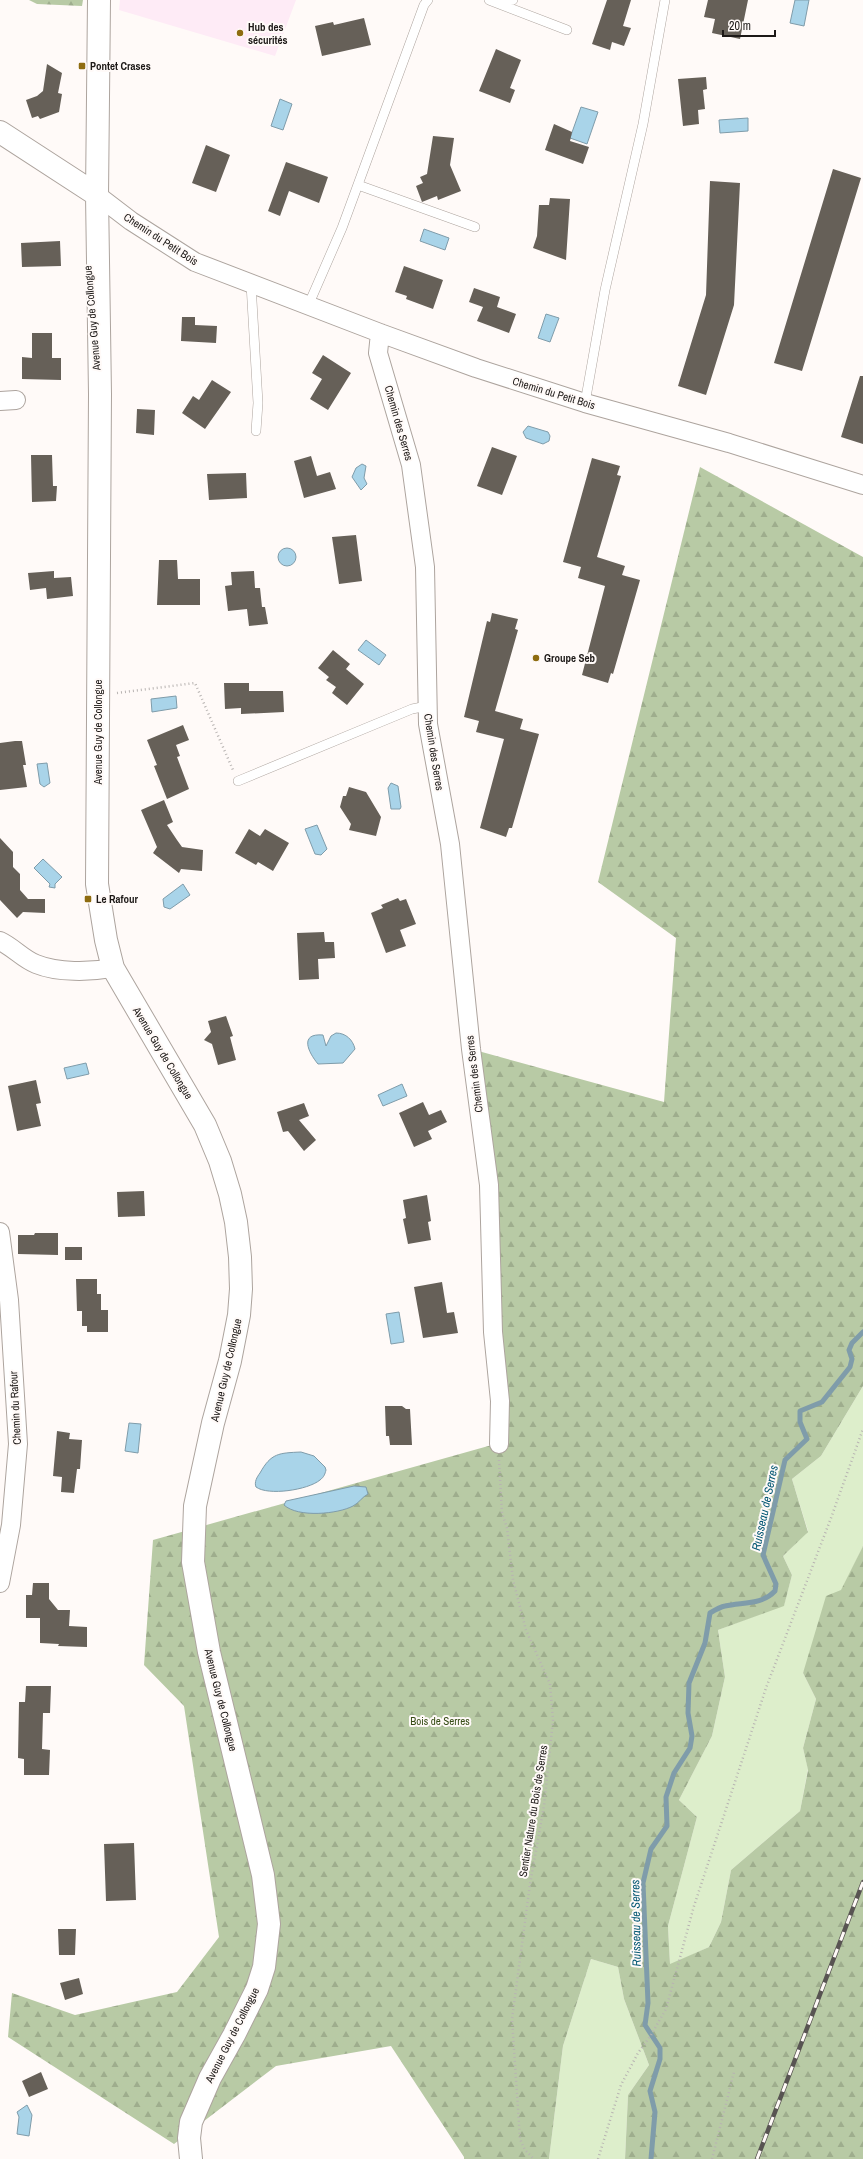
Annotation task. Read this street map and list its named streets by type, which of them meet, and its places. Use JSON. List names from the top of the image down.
{
  "streets": {
    "main road": ["Avenue Guy de Collongue"],
    "street": ["Chemin du Petit Bois", "Chemin des Serres", "Chemin du Rafour"],
    "path": ["Sentier Nature du Bois de Serres"]
  },
  "crossings": [
    ["Chemin du Petit Bois", "Avenue Guy de Collongue"],
    ["Chemin du Petit Bois", "Chemin des Serres"],
    ["Chemin des Serres", "Sentier Nature du Bois de Serres"]
  ],
  "water": ["Ruisseau de Serres"],
  "parks": ["Bois de Serres"],
  "places": {
    "other": ["Hub des sécurités", "Groupe Seb"],
    "transit": ["Pontet Crases", "Le Rafour"]
  },
  "scale_bar": "20 m"
}
